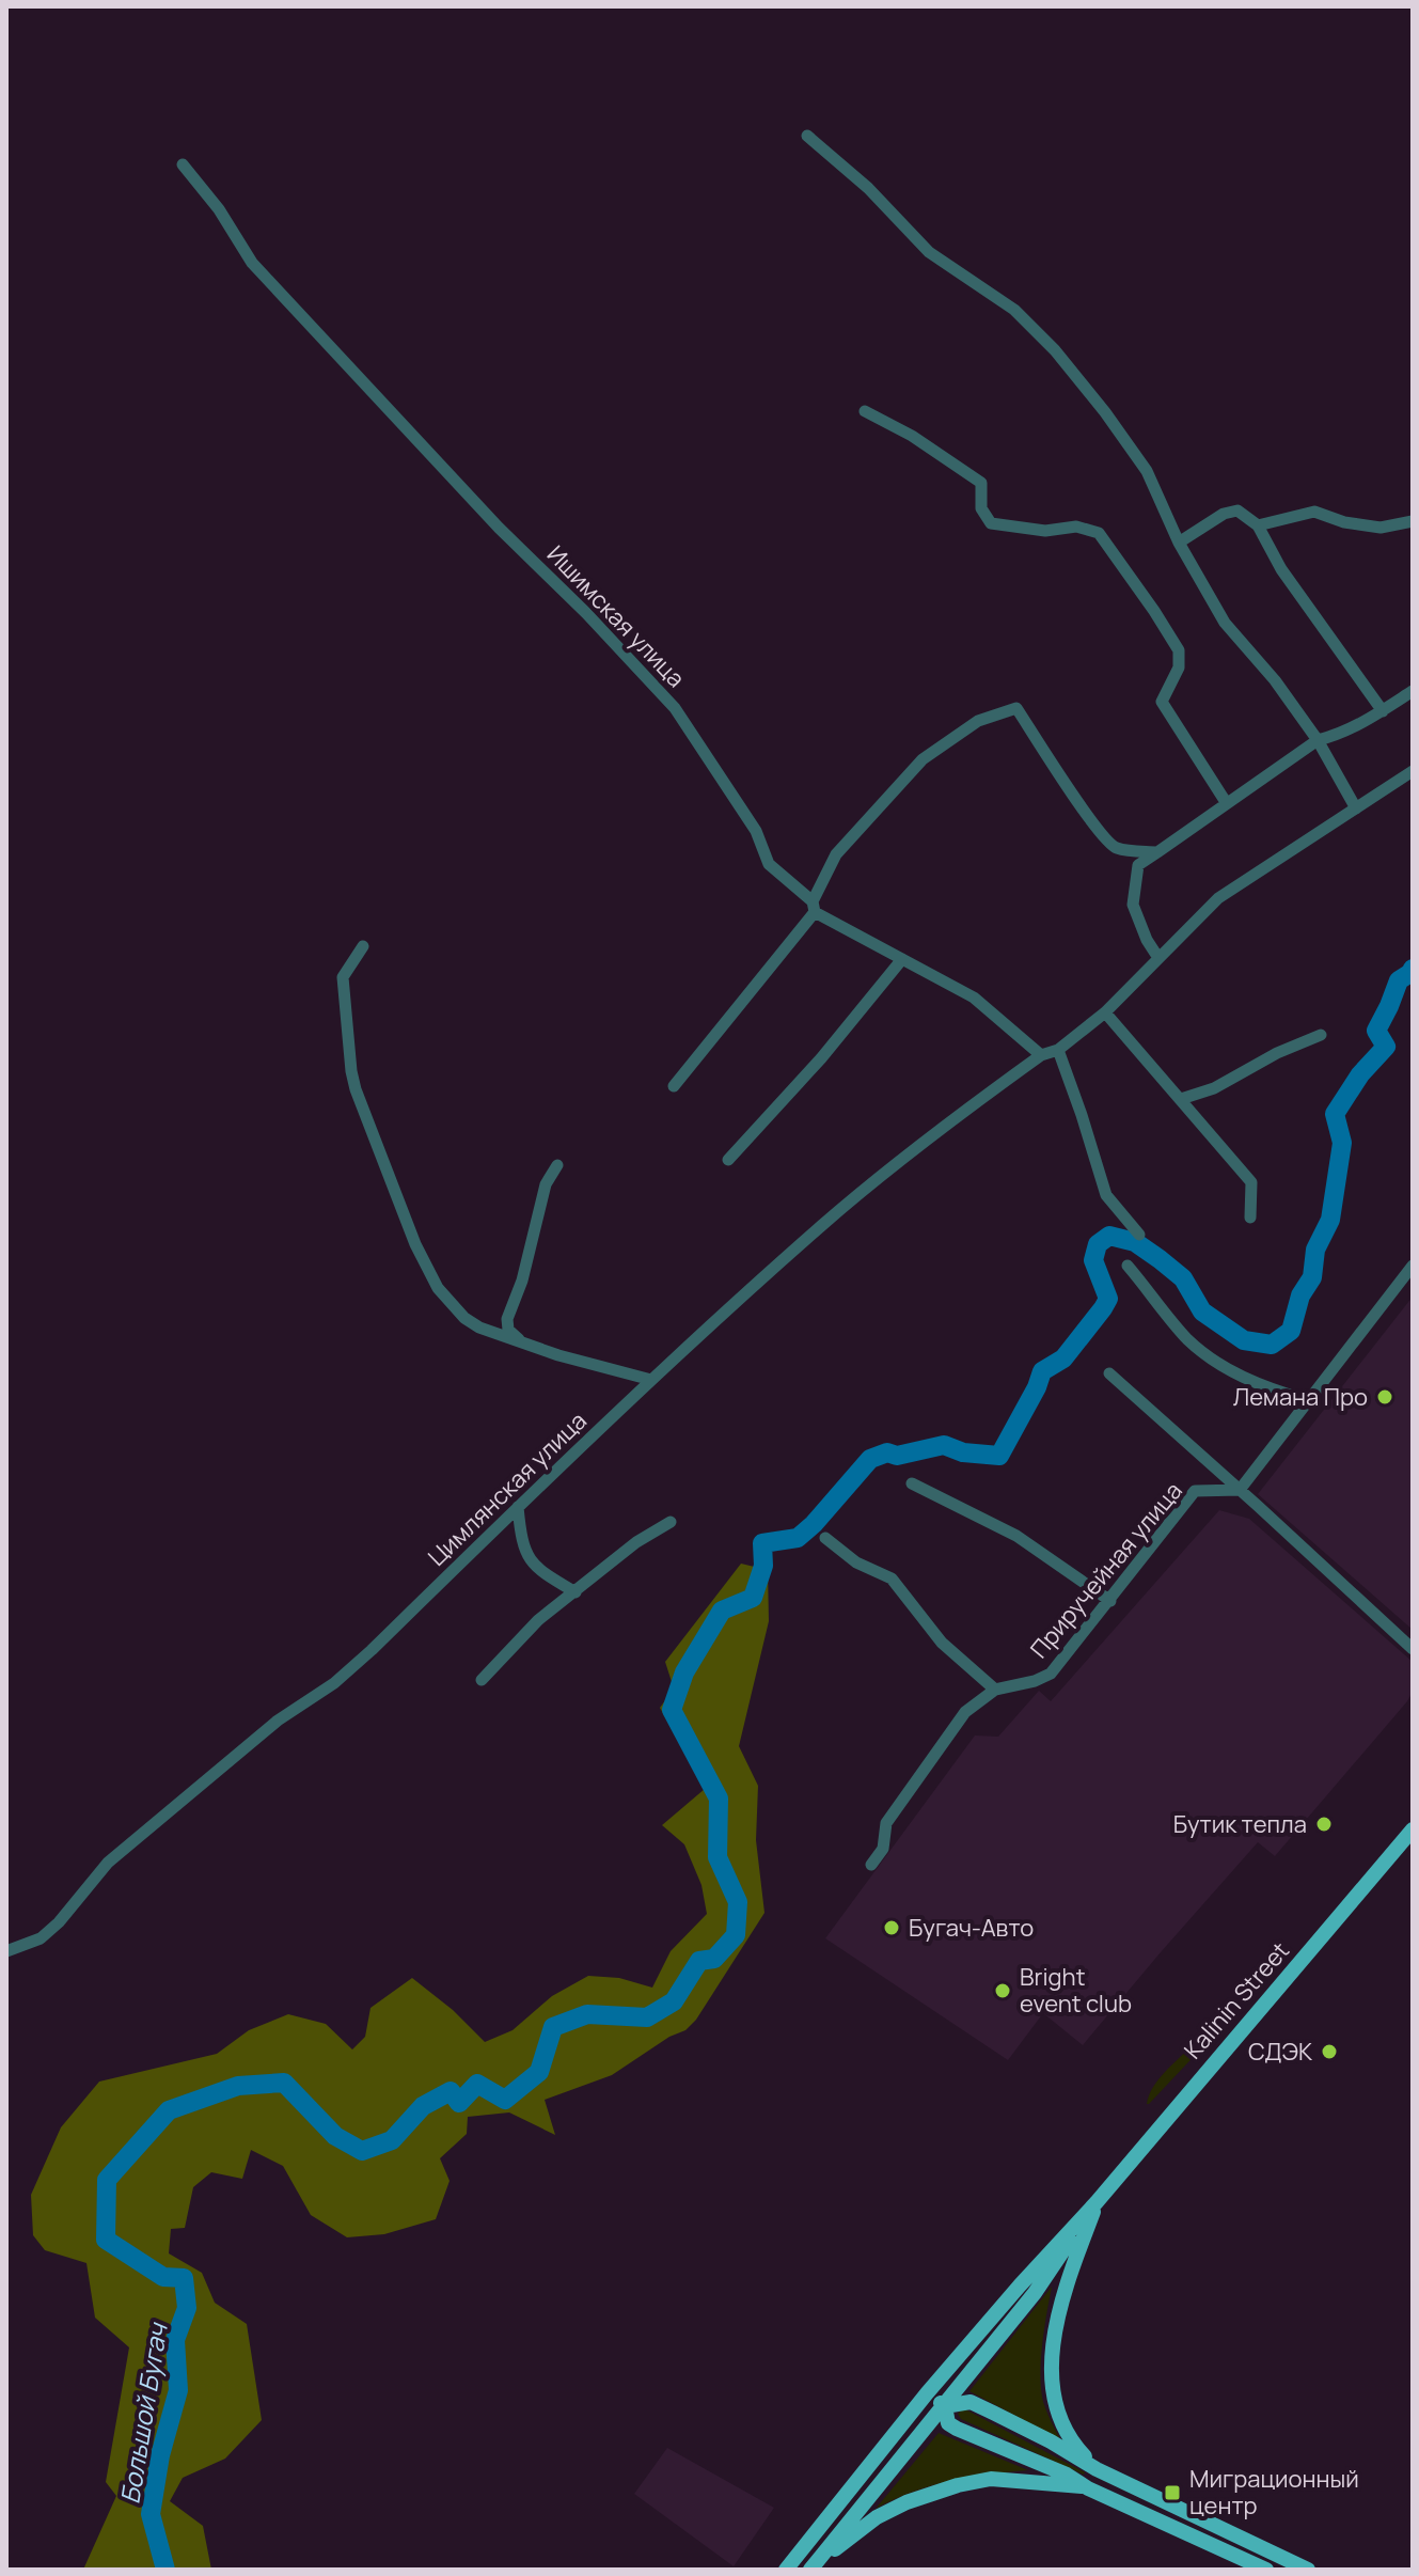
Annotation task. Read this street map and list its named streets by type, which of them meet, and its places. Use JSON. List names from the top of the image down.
{
  "streets": {
    "main road": ["Kalinin Street"],
    "street": ["Ишимская улица", "Цимлянская улица", "Приручейная улица"]
  },
  "crossings": [
    ["Ишимская улица", "Цимлянская улица"]
  ],
  "water": ["Большой Бугач"],
  "places": {
    "other": [
      "Лемана Про",
      "Бутик тепла",
      "Бугач-Авто",
      "Bright event club",
      "СДЭК"
    ],
    "transit": ["Миграционный центр"]
  }
}
